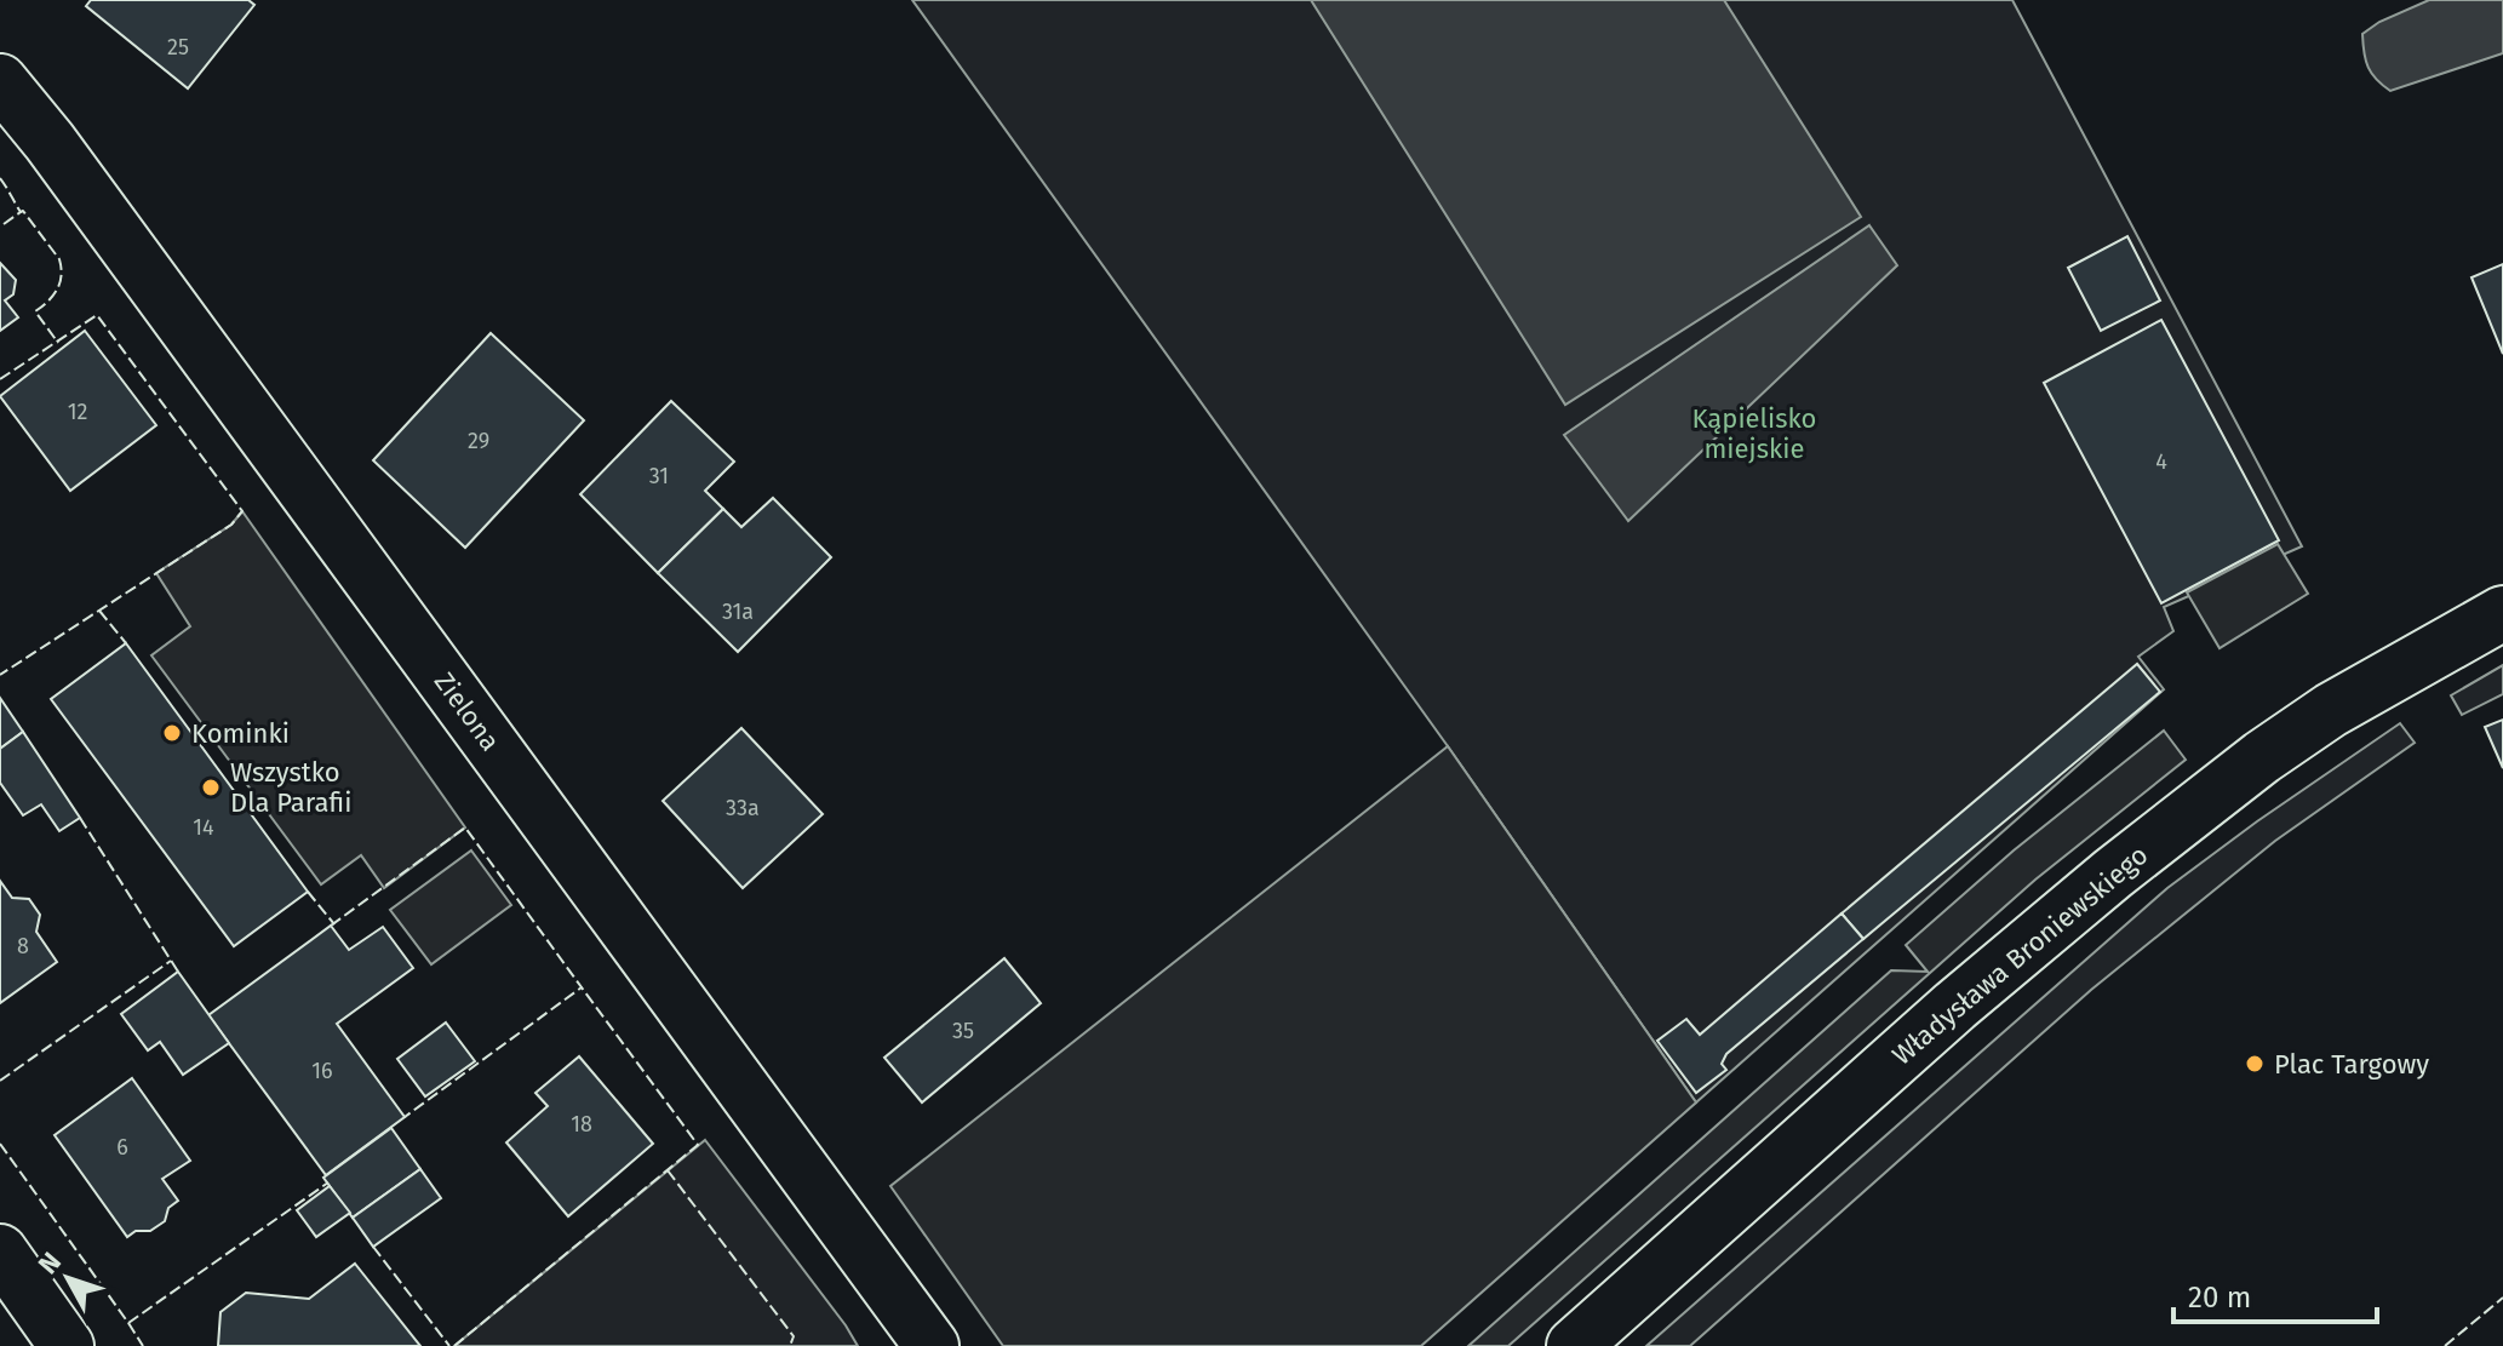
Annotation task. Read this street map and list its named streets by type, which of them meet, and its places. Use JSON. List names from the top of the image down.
{
  "streets": {
    "street": ["Zielona", "Władysława Broniewskiego"]
  },
  "parks": ["Kąpielisko miejskie"],
  "places": ["Kominki", "Wszystko Dla Parafii", "Plac Targowy"],
  "house_numbers": [
    "25",
    "12",
    "29",
    "4",
    "31",
    "31a",
    "33a",
    "14",
    "8",
    "35",
    "16",
    "18",
    "6"
  ],
  "scale_bar": "20 m",
  "north": "top left"
}
